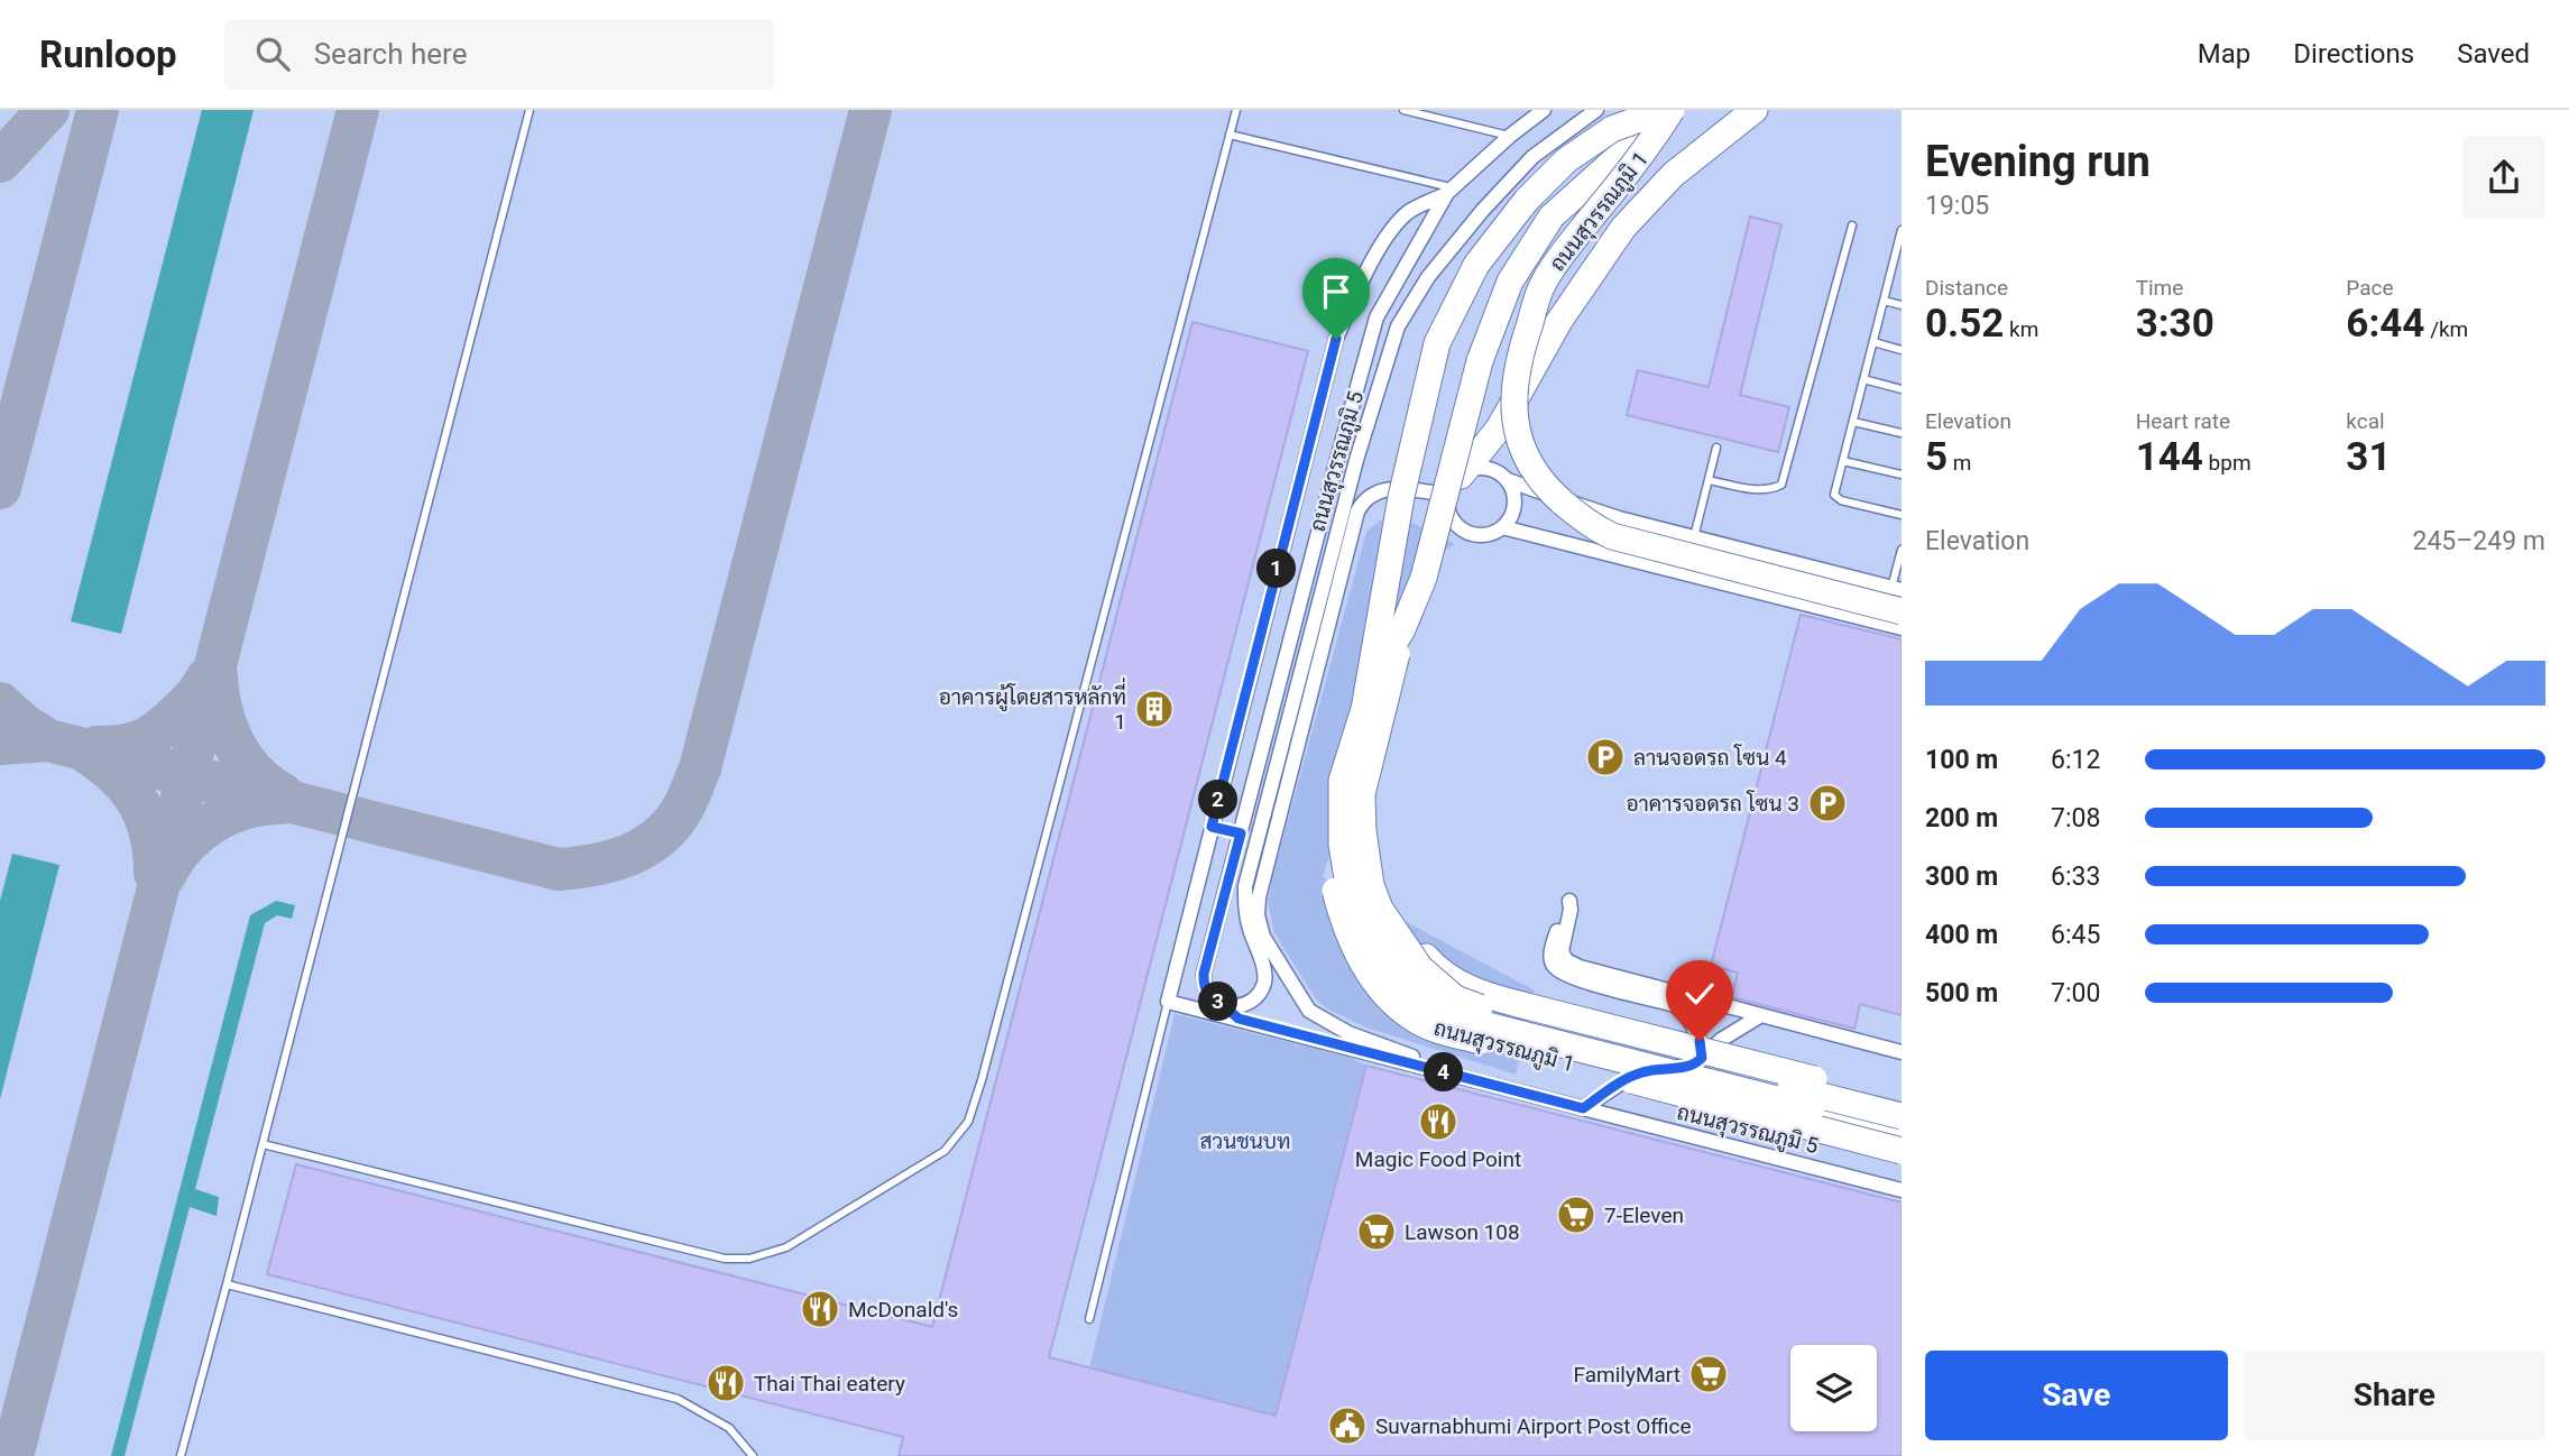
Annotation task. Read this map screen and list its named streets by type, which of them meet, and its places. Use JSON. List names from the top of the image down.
{
  "streets": {
    "highway": ["ถนนสุวรรณภูมิ 1"],
    "street": ["ถนนสุวรรณภูมิ 5"]
  },
  "crossings": [
    ["ถนนสุวรรณภูมิ 1", "ถนนสุวรรณภูมิ 5"]
  ],
  "parks": ["สวนชนบท"],
  "places": {
    "building": ["อาคารผู้โดยสารหลักที่ 1"],
    "parking": ["ลานจอดรถ โซน 4", "อาคารจอดรถ โซน 3"],
    "restaurant": ["Magic Food Point", "McDonald's", "Thai Thai eatery"],
    "supermarket": ["7-Eleven", "Lawson 108", "FamilyMart"],
    "public building": ["Suvarnabhumi Airport Post Office"]
  },
  "page": {
    "header": "Runloop",
    "search": "Search here",
    "nav": ["Map", "Directions", "Saved"],
    "heading": ["Evening run", "19:05"],
    "stats": [
      ["Distance", "0.52 km"],
      ["Time", "3:30"],
      ["Pace", "6:44 /km"],
      ["Elevation", "5 m"],
      ["Heart rate", "144 bpm"],
      ["kcal", "31"]
    ],
    "chart": ["Elevation", "245–249 m"],
    "pins": [
      "1",
      "2",
      "3",
      "4"
    ],
    "list": [
      {
        "name": "100 m",
        "note": "6:12"
      },
      {
        "name": "200 m",
        "note": "7:08"
      },
      {
        "name": "300 m",
        "note": "6:33"
      },
      {
        "name": "400 m",
        "note": "6:45"
      },
      {
        "name": "500 m",
        "note": "7:00"
      }
    ],
    "buttons": ["Save", "Share"]
  }
}
